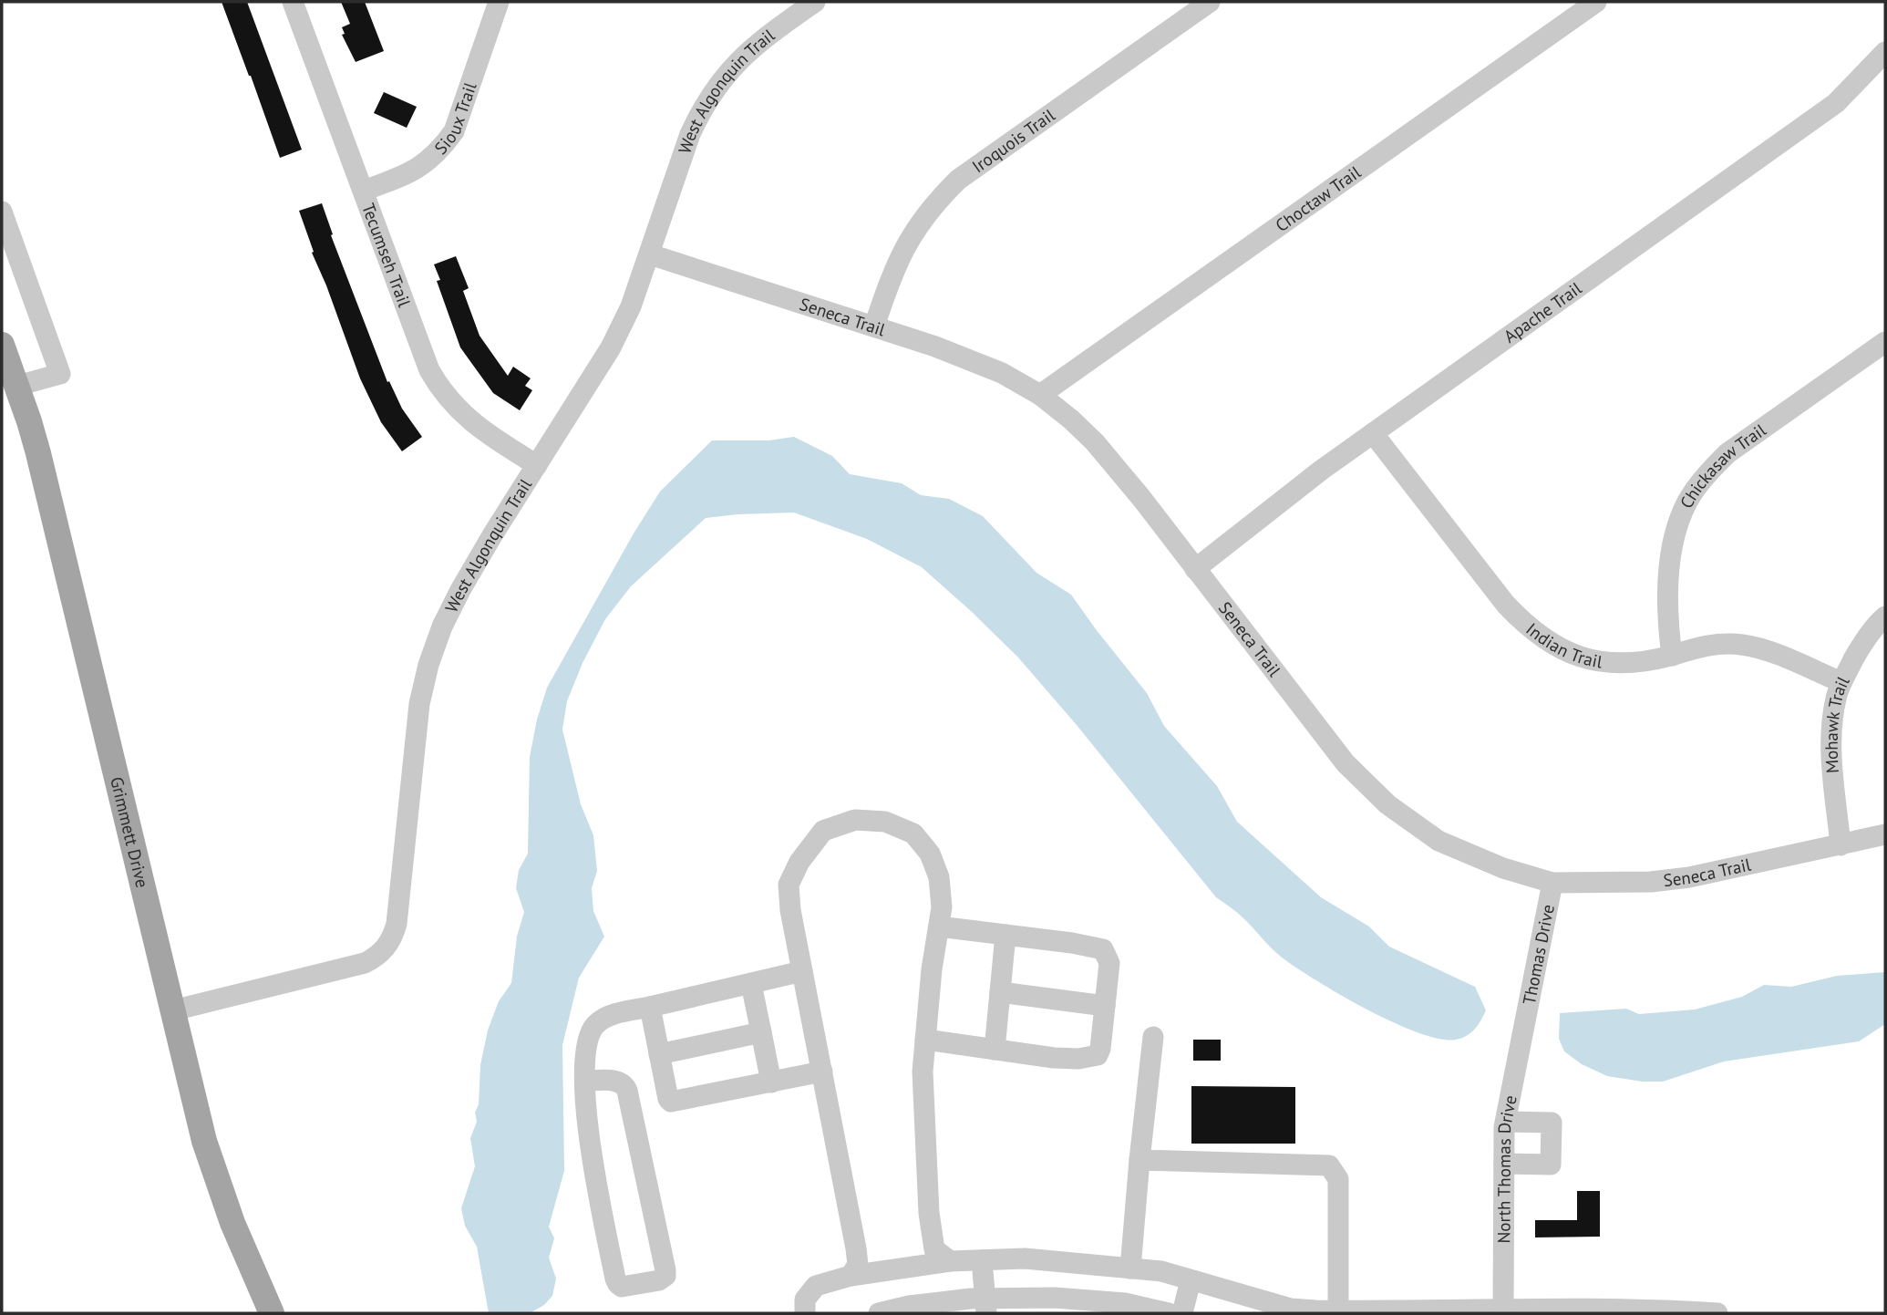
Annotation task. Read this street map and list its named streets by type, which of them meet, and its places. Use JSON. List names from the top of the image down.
{
  "streets": {
    "main road": ["Grimmett Drive"],
    "street": [
      "West Algonquin Trail",
      "Sioux Trail",
      "Iroquois Trail",
      "Choctaw Trail",
      "Tecumseh Trail",
      "Apache Trail",
      "Seneca Trail",
      "Chickasaw Trail",
      "Indian Trail",
      "Mohawk Trail",
      "Thomas Drive",
      "North Thomas Drive"
    ]
  },
  "crossings": [
    ["West Algonquin Trail", "Tecumseh Trail"],
    ["West Algonquin Trail", "Seneca Trail"],
    ["West Algonquin Trail", "Grimmett Drive"],
    ["Sioux Trail", "Tecumseh Trail"],
    ["Iroquois Trail", "Seneca Trail"],
    ["Choctaw Trail", "Seneca Trail"],
    ["Apache Trail", "Seneca Trail"],
    ["Apache Trail", "Indian Trail"],
    ["Seneca Trail", "Mohawk Trail"],
    ["Seneca Trail", "Thomas Drive"],
    ["Chickasaw Trail", "Indian Trail"],
    ["Indian Trail", "Mohawk Trail"],
    ["Thomas Drive", "North Thomas Drive"]
  ]
}
